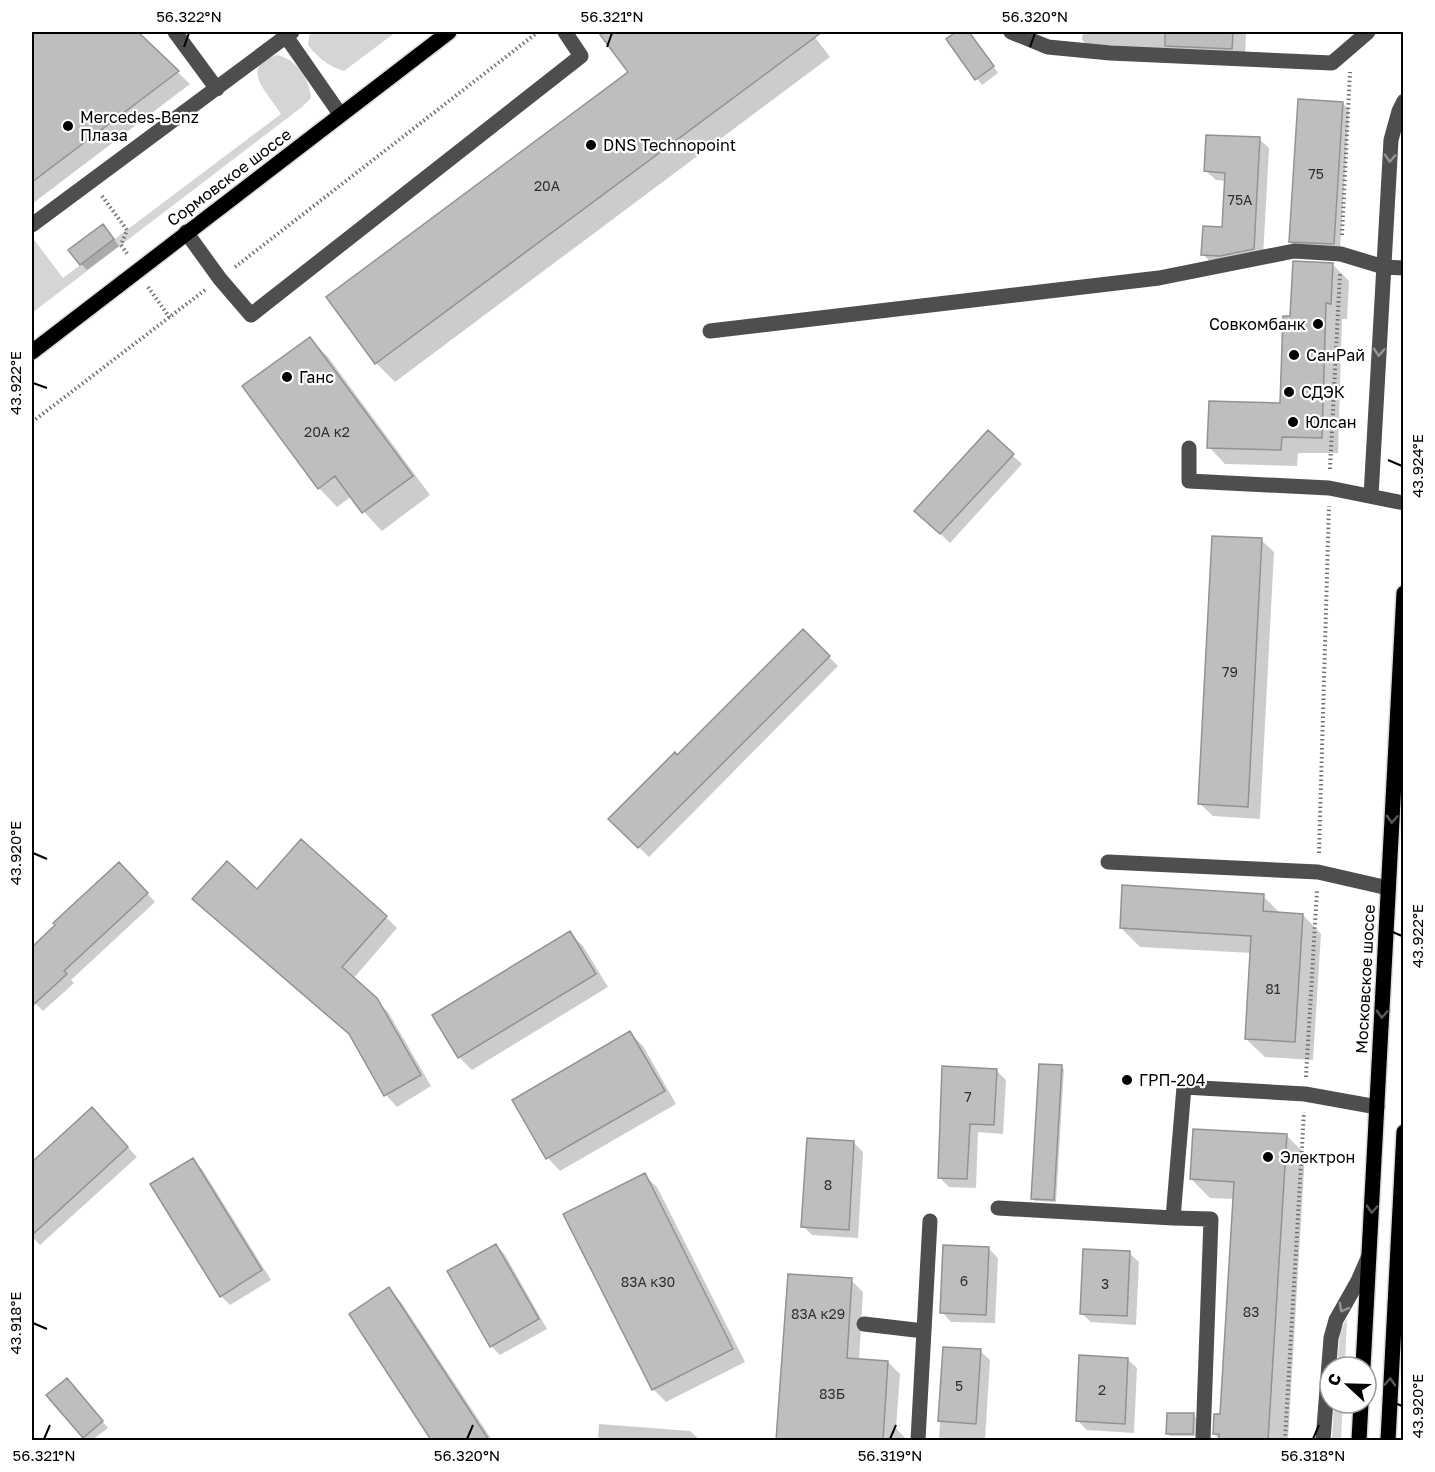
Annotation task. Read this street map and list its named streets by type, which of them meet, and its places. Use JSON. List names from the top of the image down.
{
  "streets": {
    "main road": ["Сормовское шоссе", "Московское шоссе"]
  },
  "one_way": ["Московское шоссе"],
  "places": [
    "Mercedes-Benz Плаза",
    "DNS Technopoint",
    "Совкомбанк",
    "СанРай",
    "Ганс",
    "СДЭК",
    "Юлсан",
    "ГРП-204",
    "Электрон"
  ],
  "house_numbers": [
    "75",
    "20А",
    "75А",
    "20А к2",
    "79",
    "81",
    "7",
    "8",
    "6",
    "83А к30",
    "3",
    "83",
    "83А к29",
    "5",
    "2",
    "83Б"
  ],
  "north": "left",
  "coordinates": [
    "56.322°N",
    "56.321°N",
    "56.320°N",
    "43.922°E",
    "43.924°E",
    "43.920°E",
    "43.918°E",
    "56.319°N",
    "56.318°N"
  ]
}
